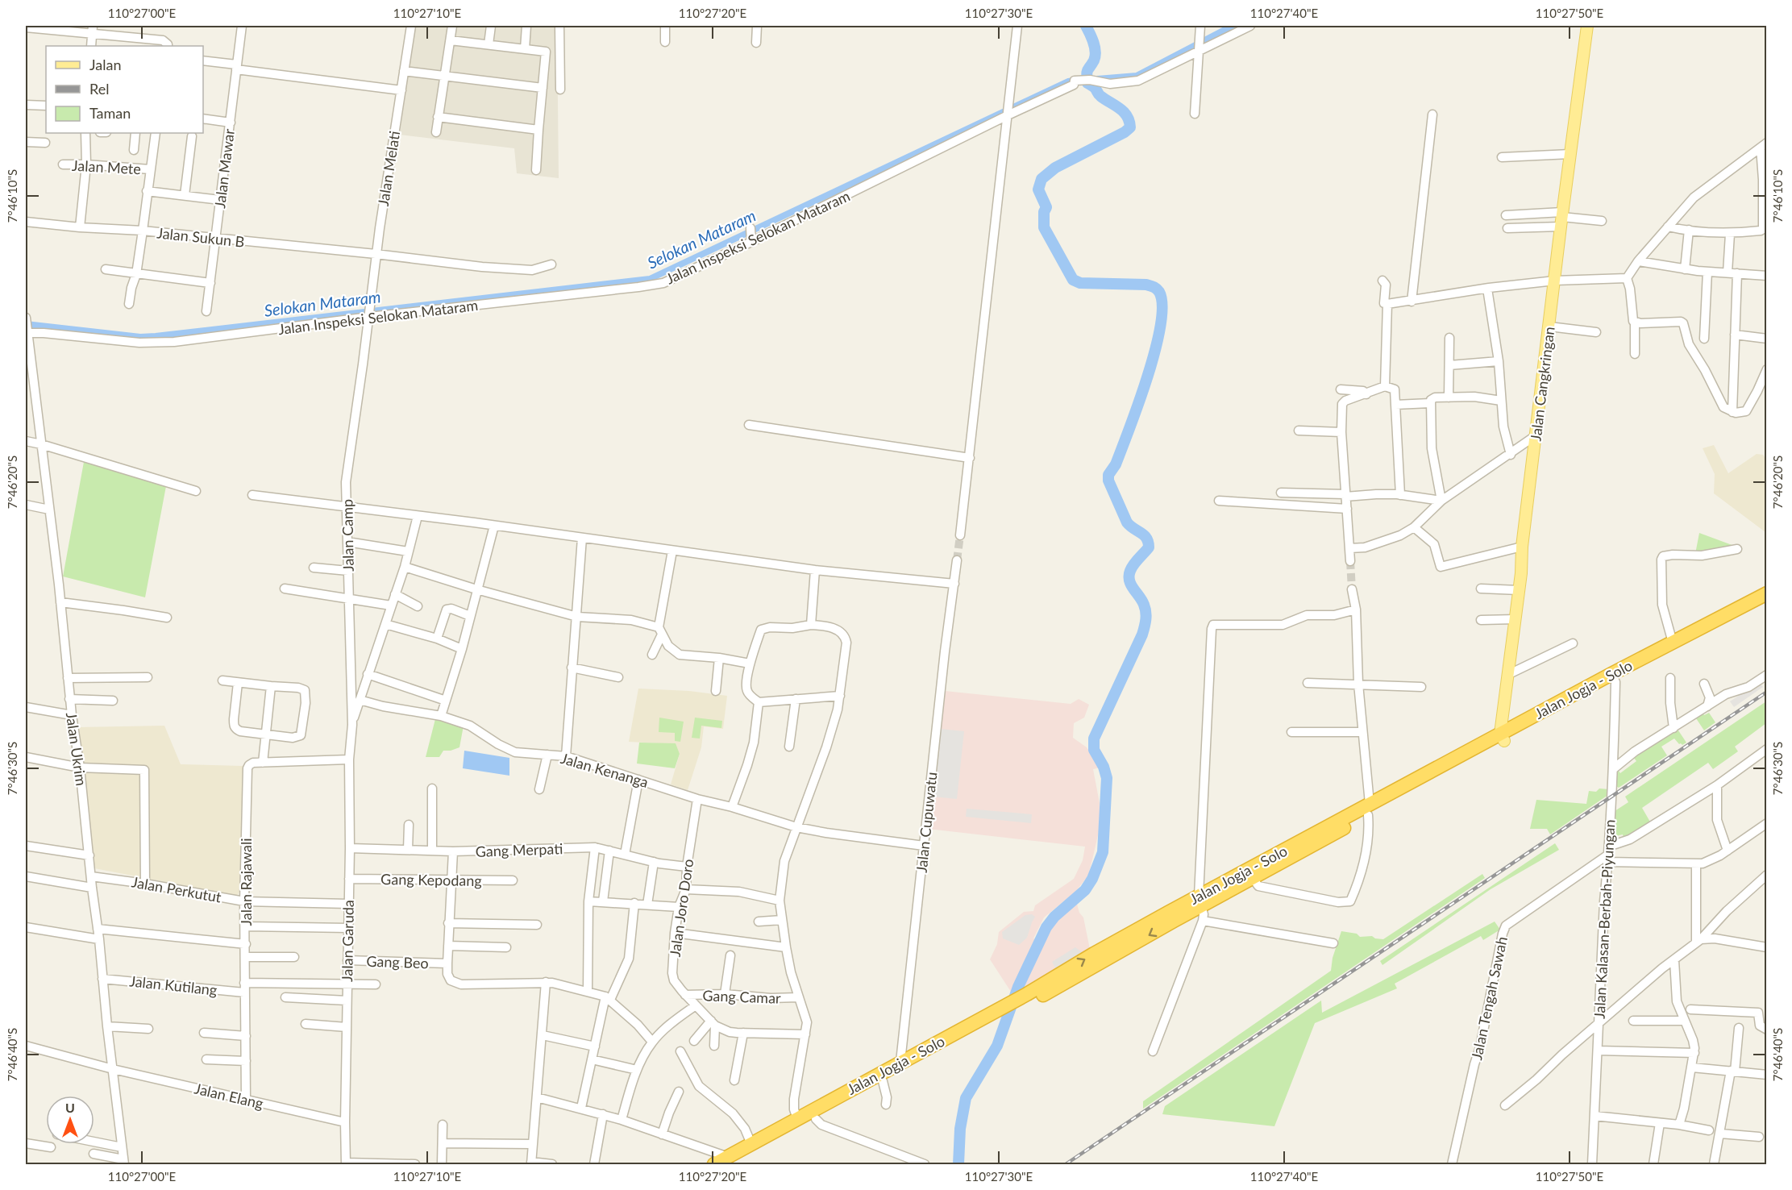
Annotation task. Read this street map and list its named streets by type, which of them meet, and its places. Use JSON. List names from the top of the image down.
{
  "streets": {
    "highway": ["Jalan Jogja - Solo"],
    "main road": ["Jalan Cangkringan"],
    "street": [
      "Jalan Mete",
      "Jalan Mawar",
      "Jalan Melati",
      "Jalan Sukun B",
      "Jalan Inspeksi Selokan Mataram",
      "Jalan Camp",
      "Jalan Ukrim",
      "Jalan Kenanga",
      "Jalan Cupuwatu",
      "Gang Merpati",
      "Gang Kepodang",
      "Jalan Rajawali",
      "Jalan Perkutut",
      "Jalan Joro Doro",
      "Jalan Kalasan-Berbah-Piyungan",
      "Jalan Garuda",
      "Gang Beo",
      "Jalan Kutilang",
      "Gang Camar",
      "Jalan Tengah Sawah",
      "Jalan Elang"
    ]
  },
  "crossings": [
    ["Jalan Mawar", "Jalan Sukun B"],
    ["Jalan Melati", "Jalan Sukun B"],
    ["Jalan Melati", "Jalan Inspeksi Selokan Mataram"],
    ["Jalan Melati", "Jalan Camp"],
    ["Jalan Inspeksi Selokan Mataram", "Jalan Camp"],
    ["Jalan Inspeksi Selokan Mataram", "Jalan Ukrim"],
    ["Jalan Cangkringan", "Jalan Jogja - Solo"],
    ["Jalan Camp", "Jalan Garuda"],
    ["Jalan Jogja - Solo", "Jalan Cupuwatu"],
    ["Jalan Jogja - Solo", "Jalan Kalasan-Berbah-Piyungan"],
    ["Jalan Ukrim", "Jalan Perkutut"],
    ["Jalan Ukrim", "Jalan Kutilang"],
    ["Jalan Ukrim", "Jalan Elang"],
    ["Jalan Kenanga", "Jalan Cupuwatu"],
    ["Jalan Kenanga", "Jalan Joro Doro"],
    ["Gang Merpati", "Jalan Joro Doro"],
    ["Gang Merpati", "Jalan Garuda"],
    ["Gang Kepodang", "Jalan Garuda"],
    ["Jalan Rajawali", "Jalan Perkutut"],
    ["Jalan Rajawali", "Jalan Kutilang"],
    ["Jalan Rajawali", "Jalan Elang"],
    ["Jalan Perkutut", "Jalan Garuda"],
    ["Jalan Joro Doro", "Gang Camar"],
    ["Jalan Kalasan-Berbah-Piyungan", "Jalan Tengah Sawah"],
    ["Jalan Garuda", "Gang Beo"],
    ["Jalan Garuda", "Jalan Elang"]
  ],
  "water": ["Selokan Mataram"],
  "legend": ["Jalan", "Rel", "Taman"],
  "north": "top",
  "coordinates": [
    "110°27'00\"E",
    "110°27'10\"E",
    "110°27'20\"E",
    "110°27'30\"E",
    "110°27'40\"E",
    "110°27'50\"E",
    "7°46'10\"S",
    "7°46'20\"S",
    "7°46'30\"S",
    "7°46'40\"S"
  ]
}
